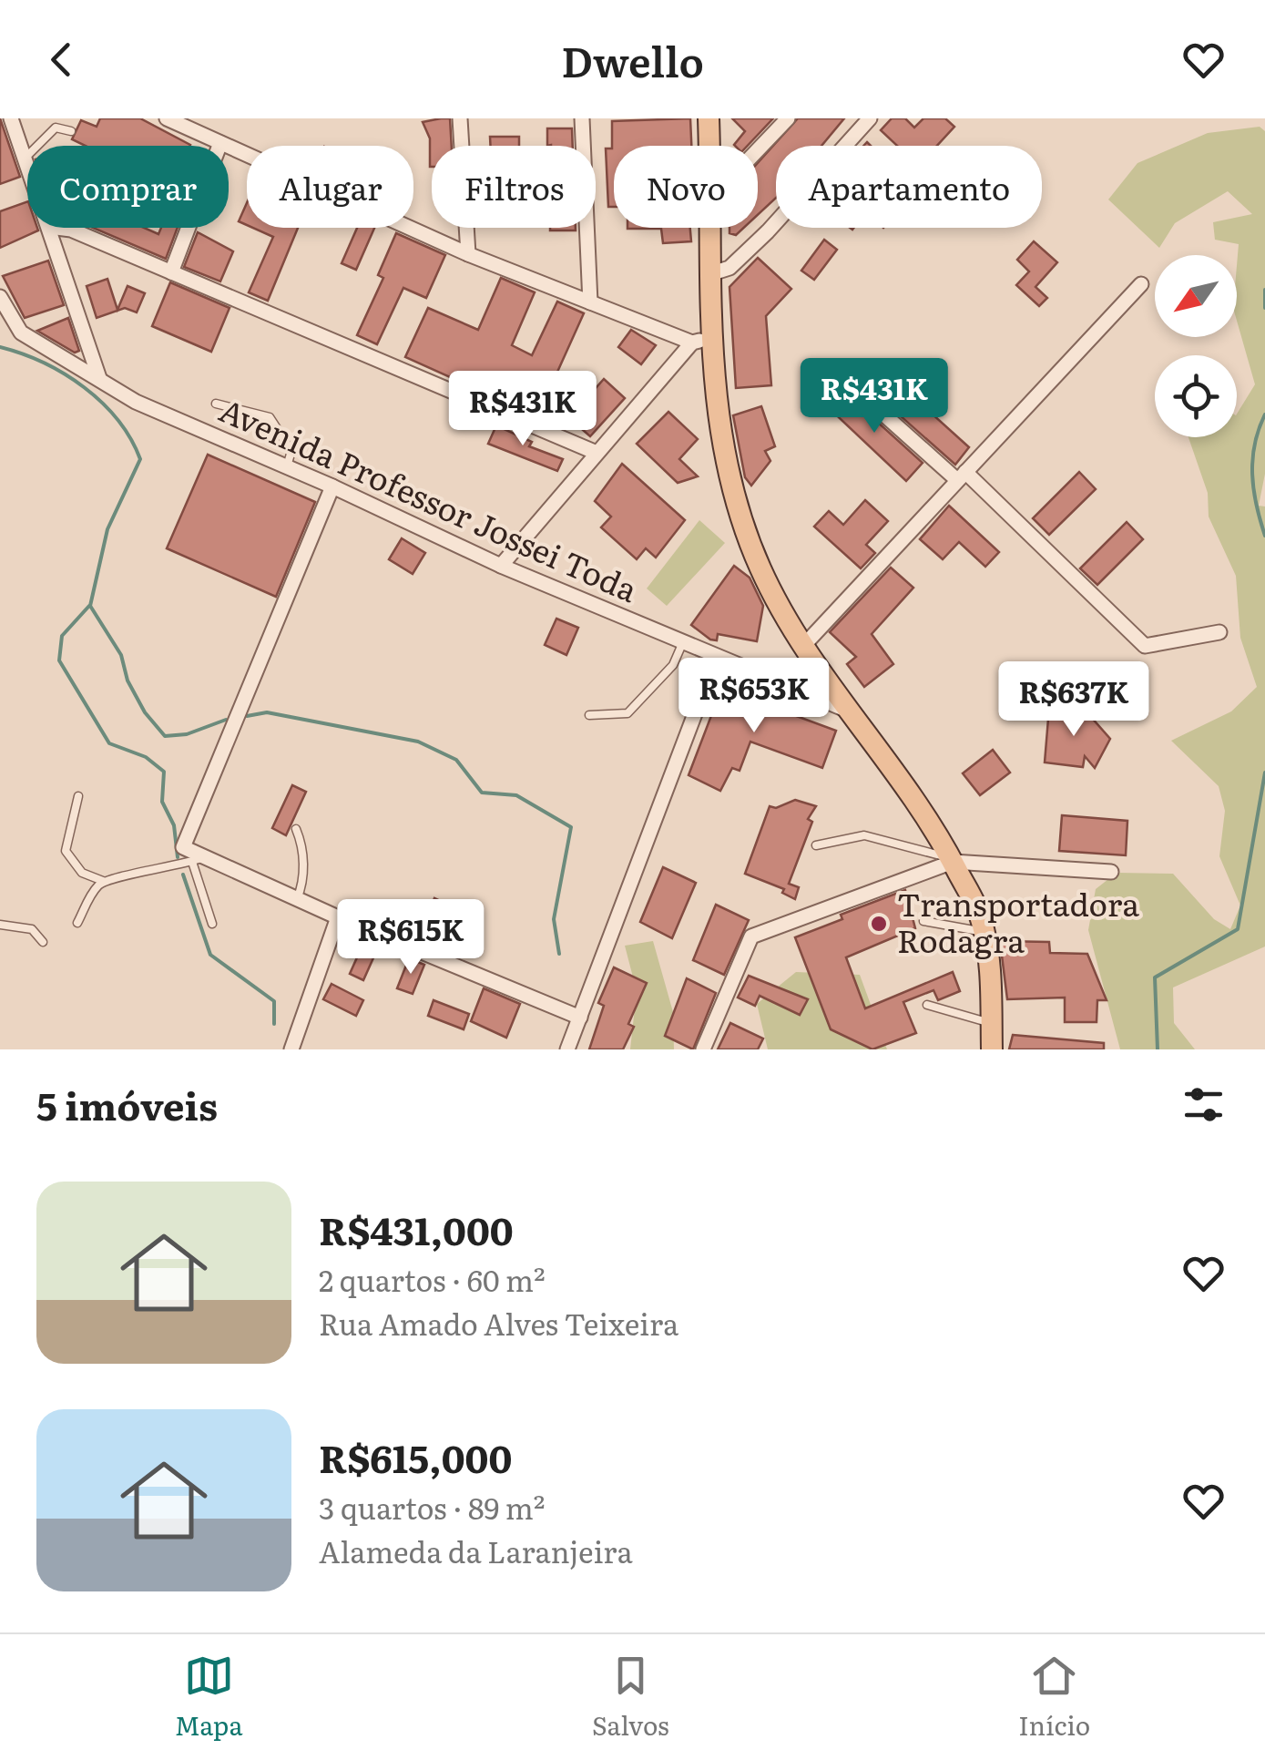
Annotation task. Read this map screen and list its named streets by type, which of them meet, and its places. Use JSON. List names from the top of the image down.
{
  "streets": {
    "street": ["Avenida Professor Jossei Toda"]
  },
  "places": ["Transportadora Rodagra"],
  "north": "bottom left",
  "page": {
    "header": "Dwello",
    "chip": [
      "Comprar",
      "Alugar",
      "Filtros",
      "Novo",
      "Apartamento"
    ],
    "price": [
      "R$431K",
      "R$431K",
      "R$653K",
      "R$637K",
      "R$615K"
    ],
    "heading": "5 imóveis",
    "list": [
      {
        "name": "R$431,000",
        "note": "2 quartos · 60 m² · Rua Amado Alves Teixeira"
      },
      {
        "name": "R$615,000",
        "note": "3 quartos · 89 m² · Alameda da Laranjeira"
      }
    ],
    "tabs": ["Mapa", "Salvos", "Início"]
  }
}
